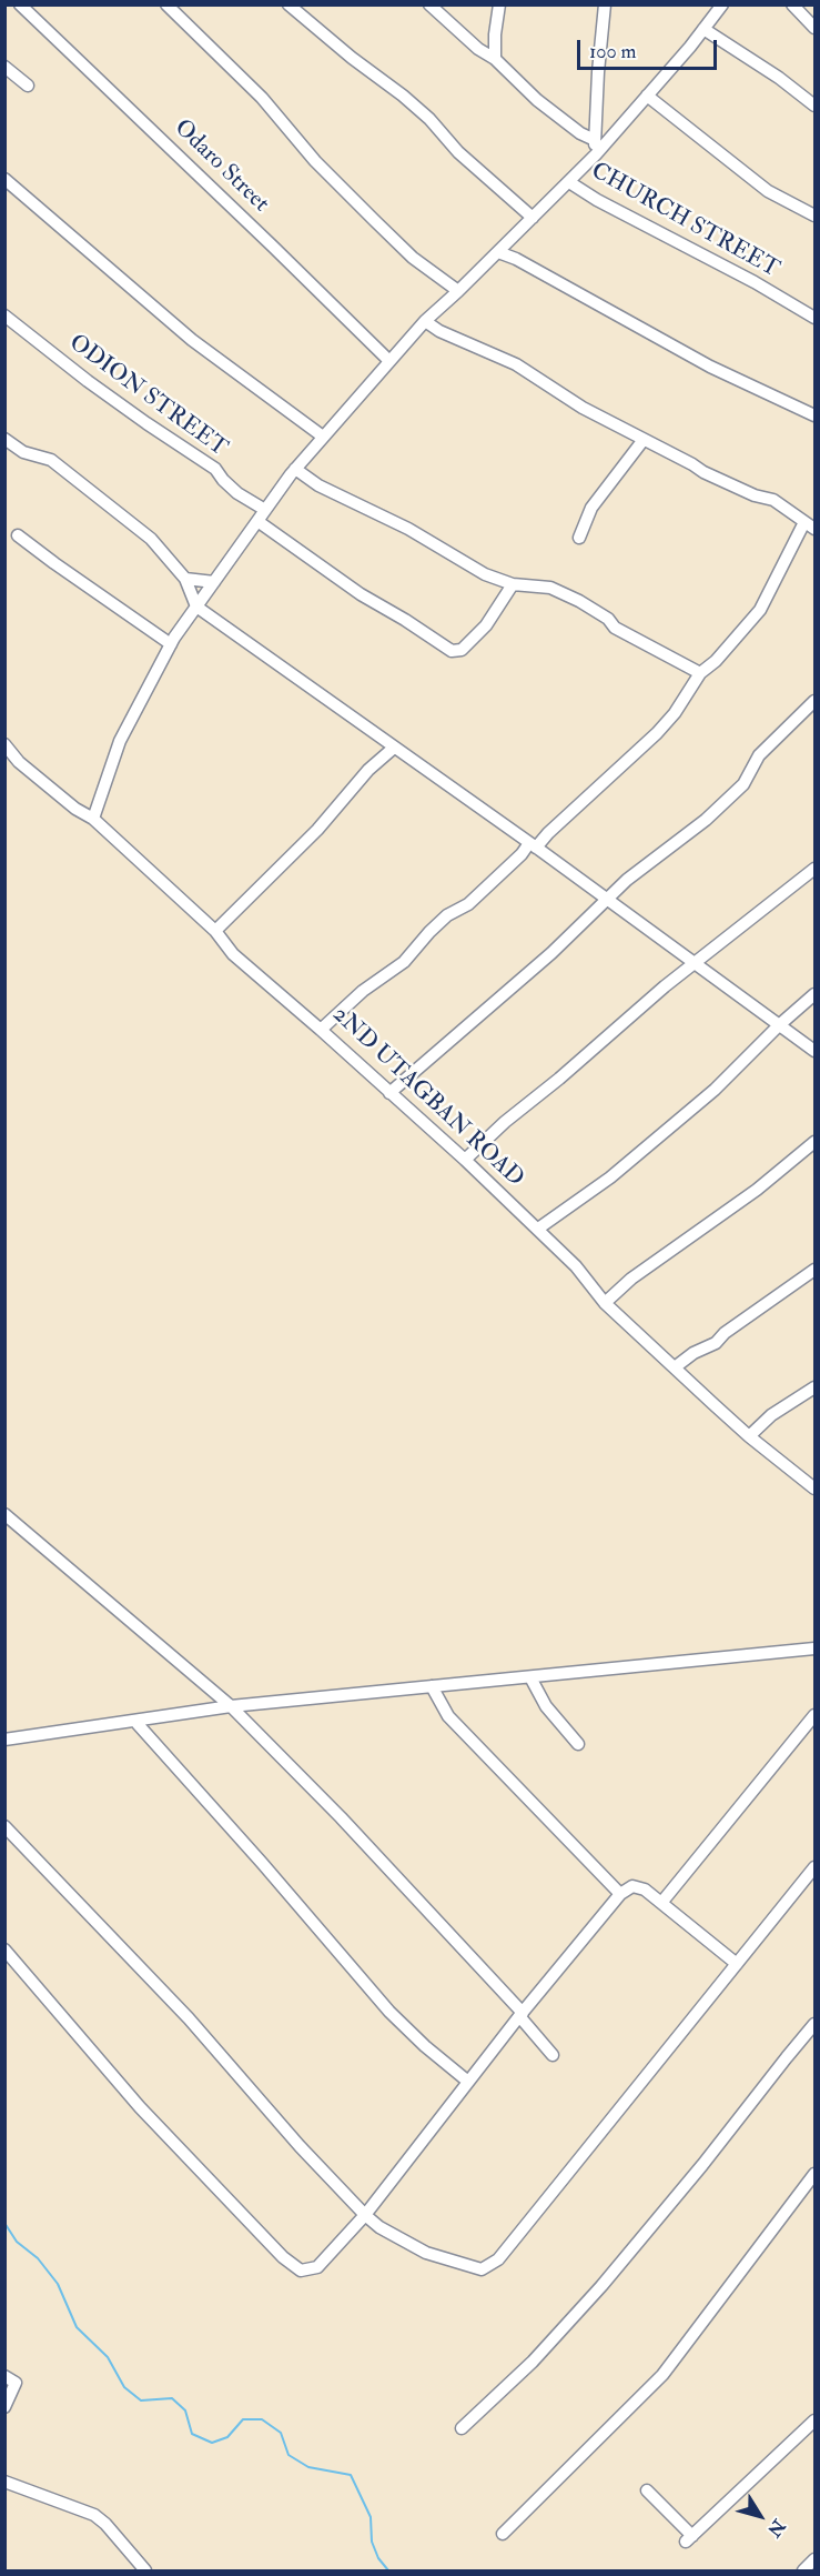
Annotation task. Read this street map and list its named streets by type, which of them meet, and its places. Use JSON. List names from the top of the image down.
{
  "streets": {
    "street": [
      "Odaro Street",
      "CHURCH STREET",
      "ODION STREET",
      "2ND UTAGBAN ROAD"
    ]
  },
  "scale_bar": "100 m",
  "north": "bottom right"
}
